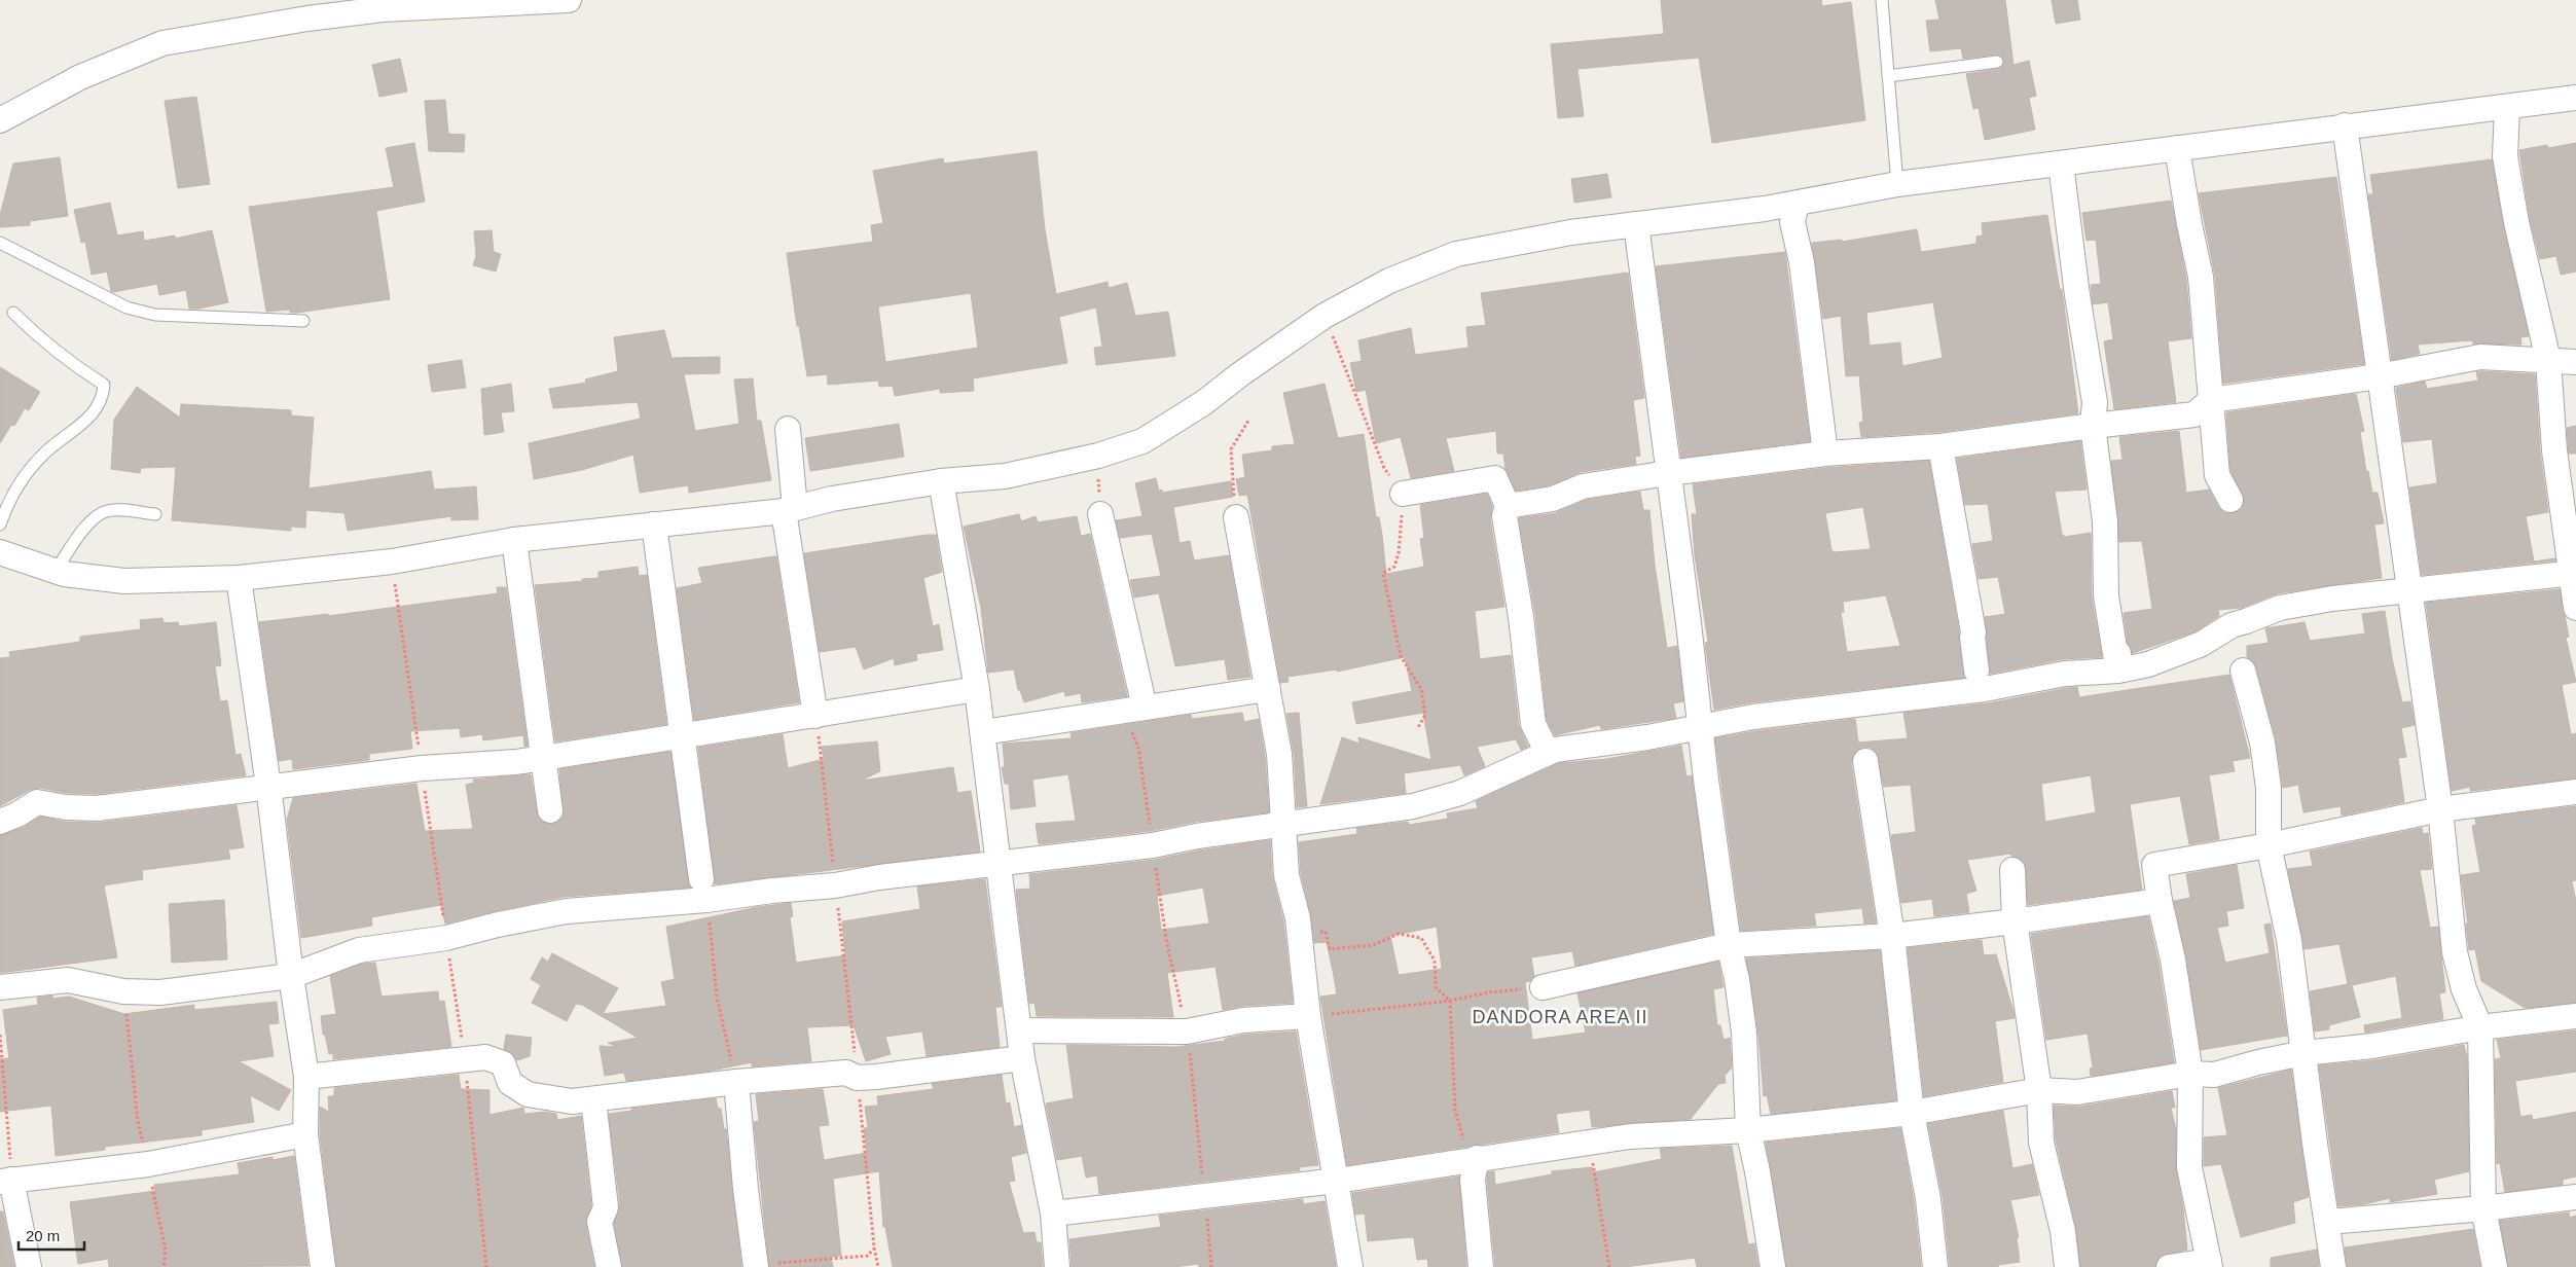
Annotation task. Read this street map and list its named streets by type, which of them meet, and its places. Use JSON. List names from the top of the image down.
{
  "districts": ["DANDORA AREA II"],
  "scale_bar": "20 m"
}
